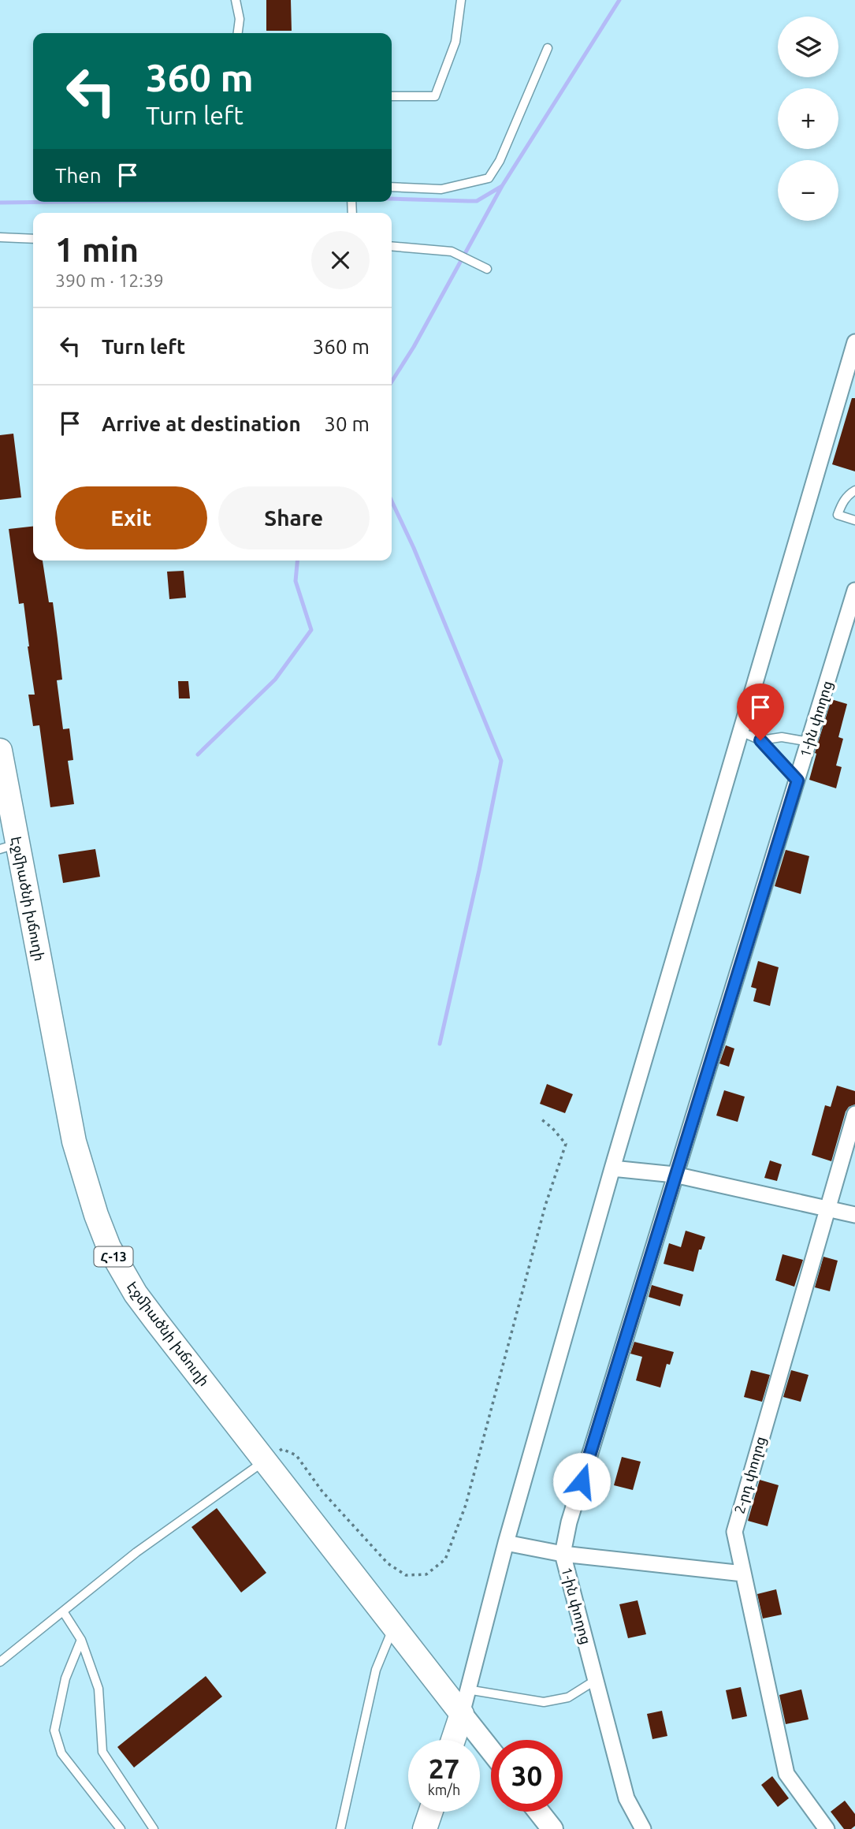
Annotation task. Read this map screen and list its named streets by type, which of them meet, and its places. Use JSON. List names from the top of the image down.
{
  "streets": {
    "main road": ["Էջմիածնի խճուղի", "Հ-13"],
    "street": ["1-ին փողոց", "2-րդ փողոց"]
  },
  "page": {
    "map_buttons": ["+", "−"],
    "turn": ["360 m", "Turn left"],
    "then": "Then",
    "heading": ["1 min", "390 m · 12:39"],
    "list": [
      {
        "name": "Turn left",
        "value": "360 m"
      },
      {
        "name": "Arrive at destination",
        "value": "30 m"
      }
    ],
    "buttons": ["Exit", "Share"],
    "speed": "27 km/h",
    "limit": "30"
  }
}
